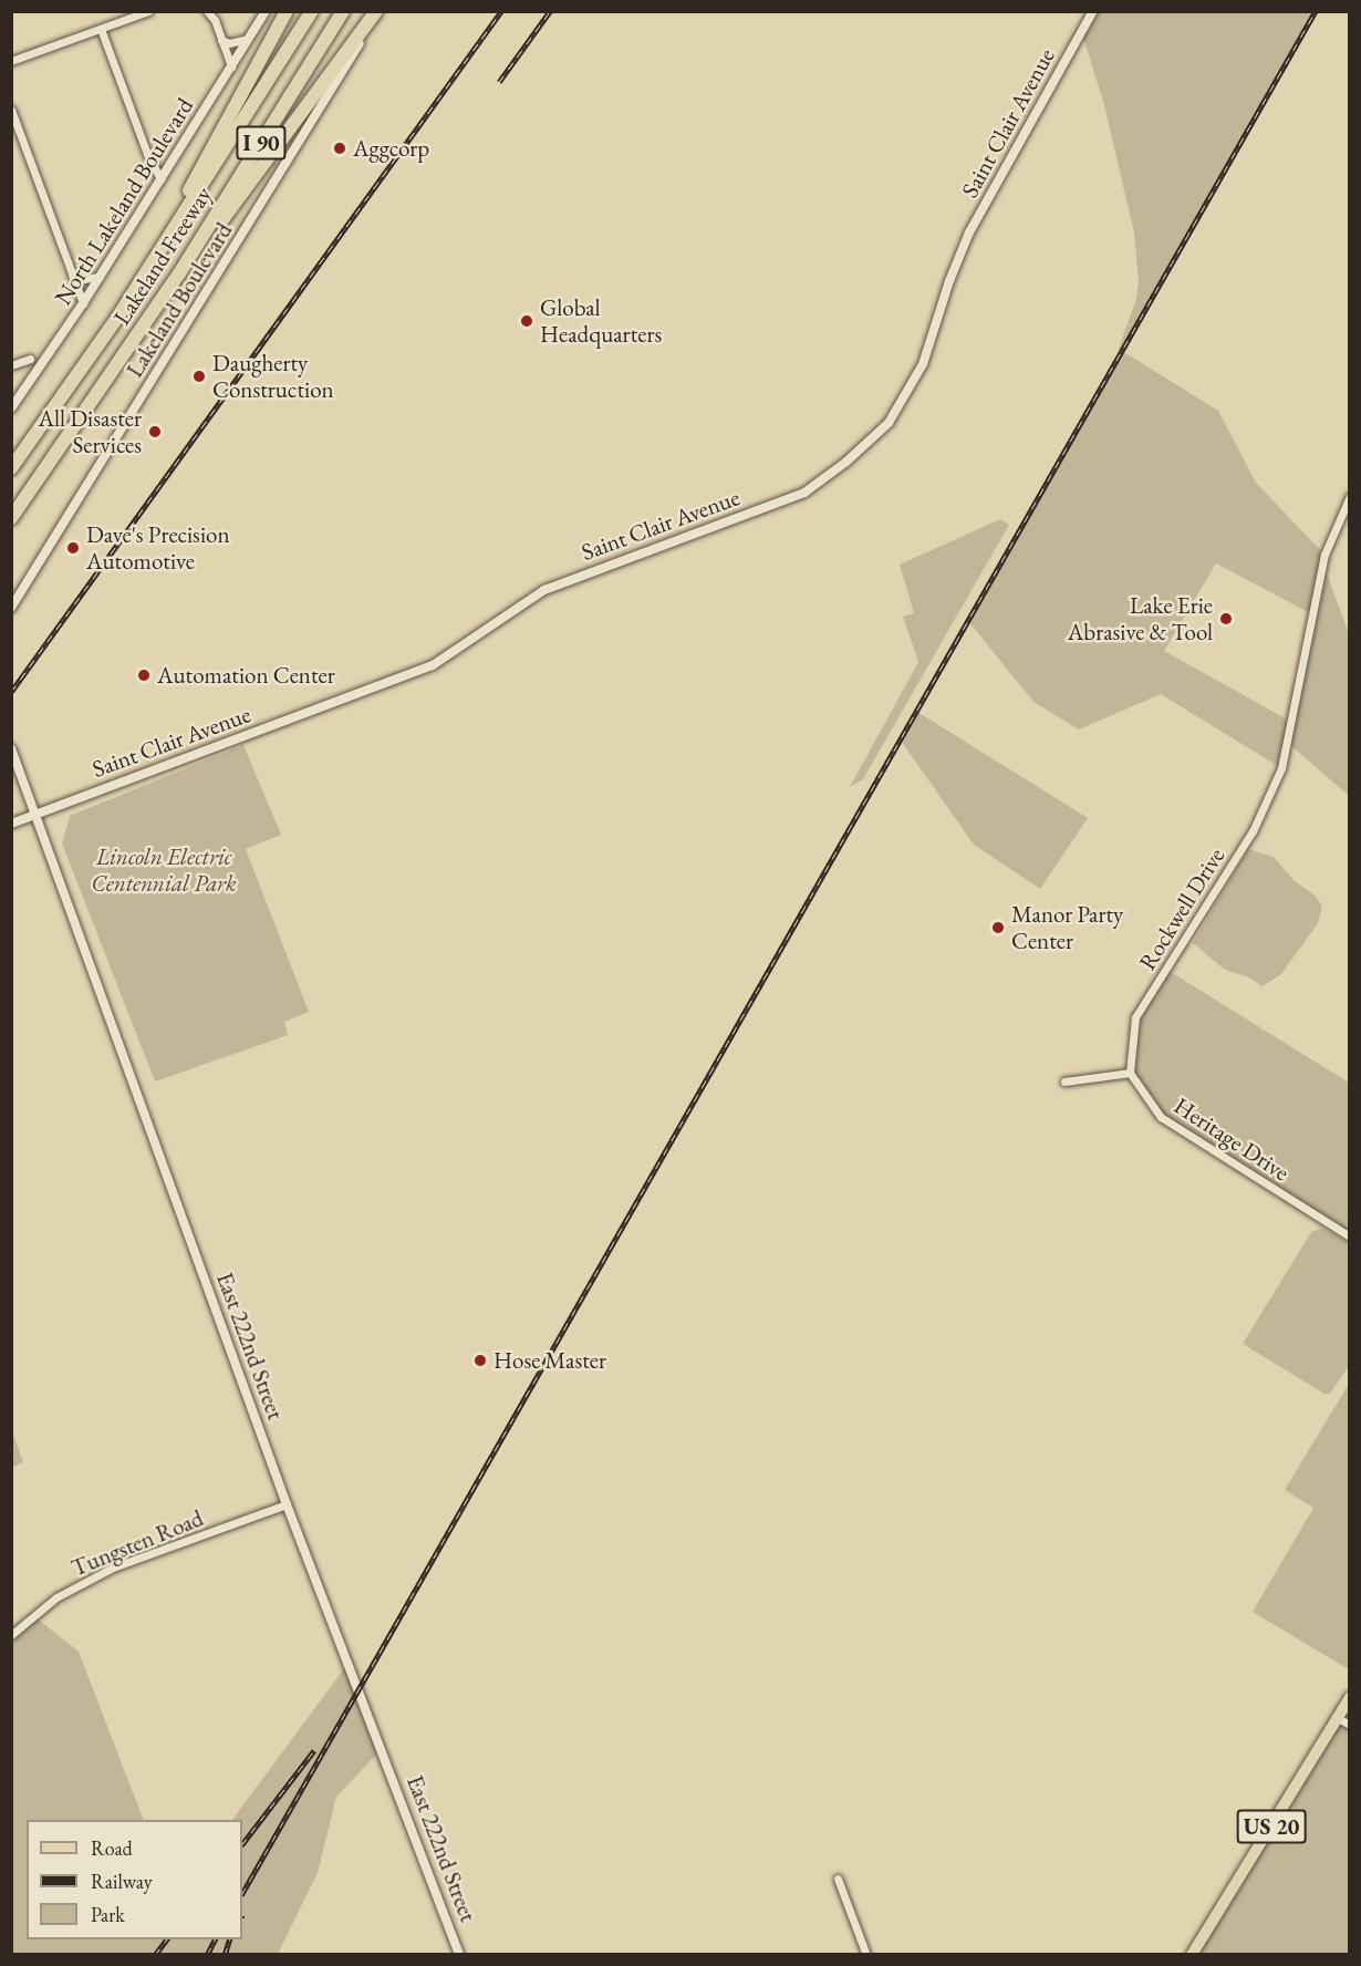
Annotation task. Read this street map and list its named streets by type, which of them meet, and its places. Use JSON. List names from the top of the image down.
{
  "streets": {
    "highway": ["I 90", "Lakeland Freeway"],
    "main road": ["US 20"],
    "street": [
      "Saint Clair Avenue",
      "North Lakeland Boulevard",
      "Lakeland Boulevard",
      "Rockwell Drive",
      "Heritage Drive",
      "East 222nd Street",
      "Tungsten Road"
    ]
  },
  "crossings": [
    ["Saint Clair Avenue", "East 222nd Street"],
    ["Rockwell Drive", "Heritage Drive"],
    ["East 222nd Street", "Tungsten Road"]
  ],
  "parks": ["Lincoln Electric Centennial Park"],
  "places": [
    "Aggcorp",
    "Global Headquarters",
    "Daugherty Construction",
    "All Disaster Services",
    "Dave's Precision Automotive",
    "Lake Erie Abrasive & Tool",
    "Automation Center",
    "Manor Party Center",
    "Hose Master"
  ],
  "legend": ["Road", "Railway", "Park"]
}
